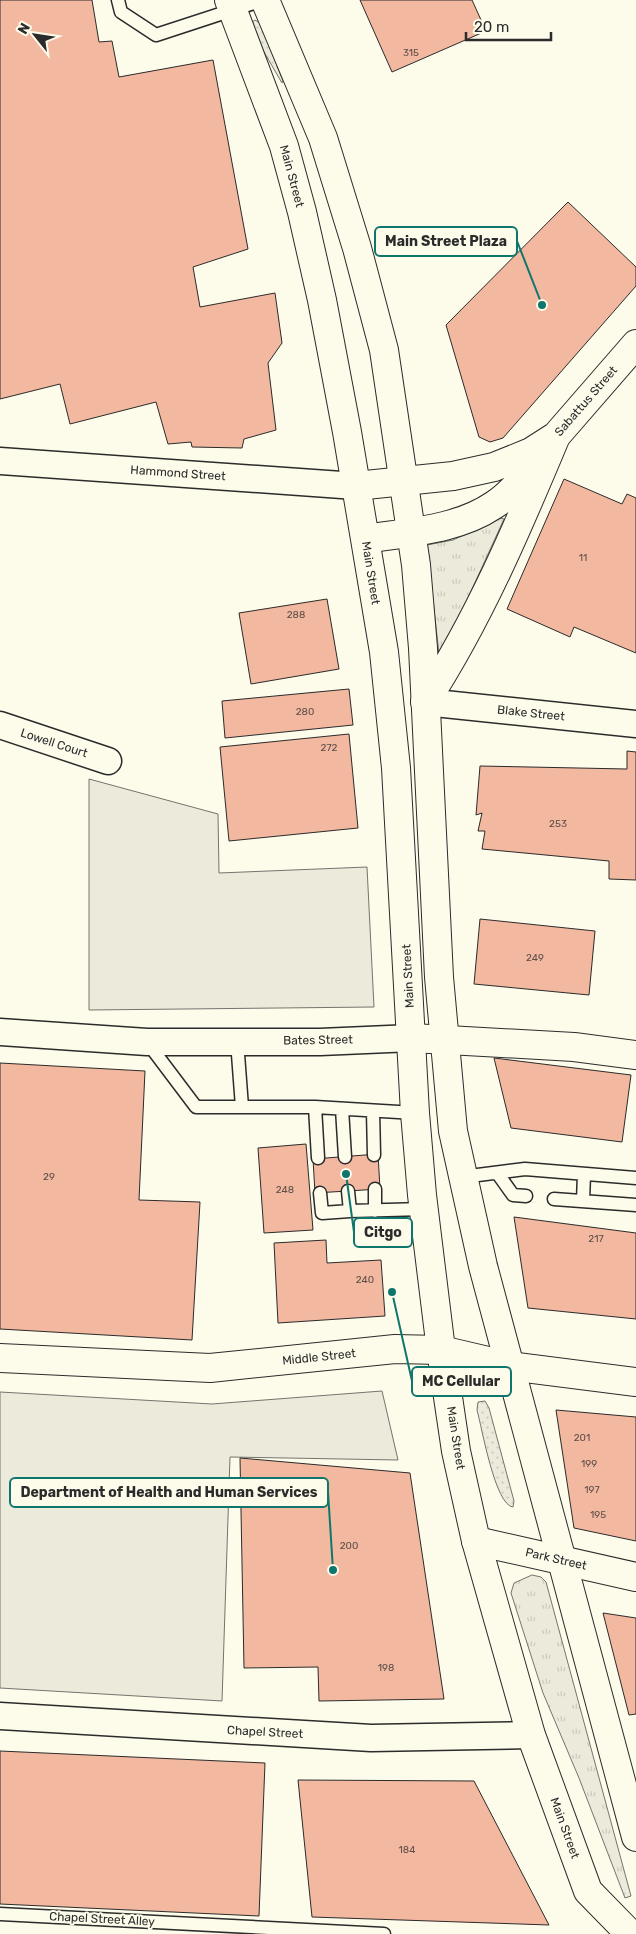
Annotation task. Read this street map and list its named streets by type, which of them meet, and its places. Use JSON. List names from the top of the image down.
{
  "streets": {
    "main road": [
      "Main Street",
      "Sabattus Street",
      "Bates Street",
      "Middle Street",
      "Park Street"
    ],
    "street": [
      "Hammond Street",
      "Blake Street",
      "Lowell Court",
      "Chapel Street"
    ],
    "lane": ["Chapel Street Alley"]
  },
  "crossings": [
    ["Main Street", "Sabattus Street"],
    ["Main Street", "Hammond Street"],
    ["Main Street", "Bates Street"],
    ["Main Street", "Middle Street"],
    ["Main Street", "Park Street"],
    ["Main Street", "Chapel Street"],
    ["Sabattus Street", "Hammond Street"]
  ],
  "places": [
    "Main Street Plaza",
    "Citgo",
    "MC Cellular",
    "Department of Health and Human Services"
  ],
  "house_numbers": [
    "315",
    "11",
    "288",
    "280",
    "272",
    "253",
    "249",
    "29",
    "248",
    "217",
    "240",
    "201",
    "199",
    "197",
    "195",
    "200",
    "198",
    "184"
  ],
  "scale_bar": "20 m",
  "north": "top left"
}
